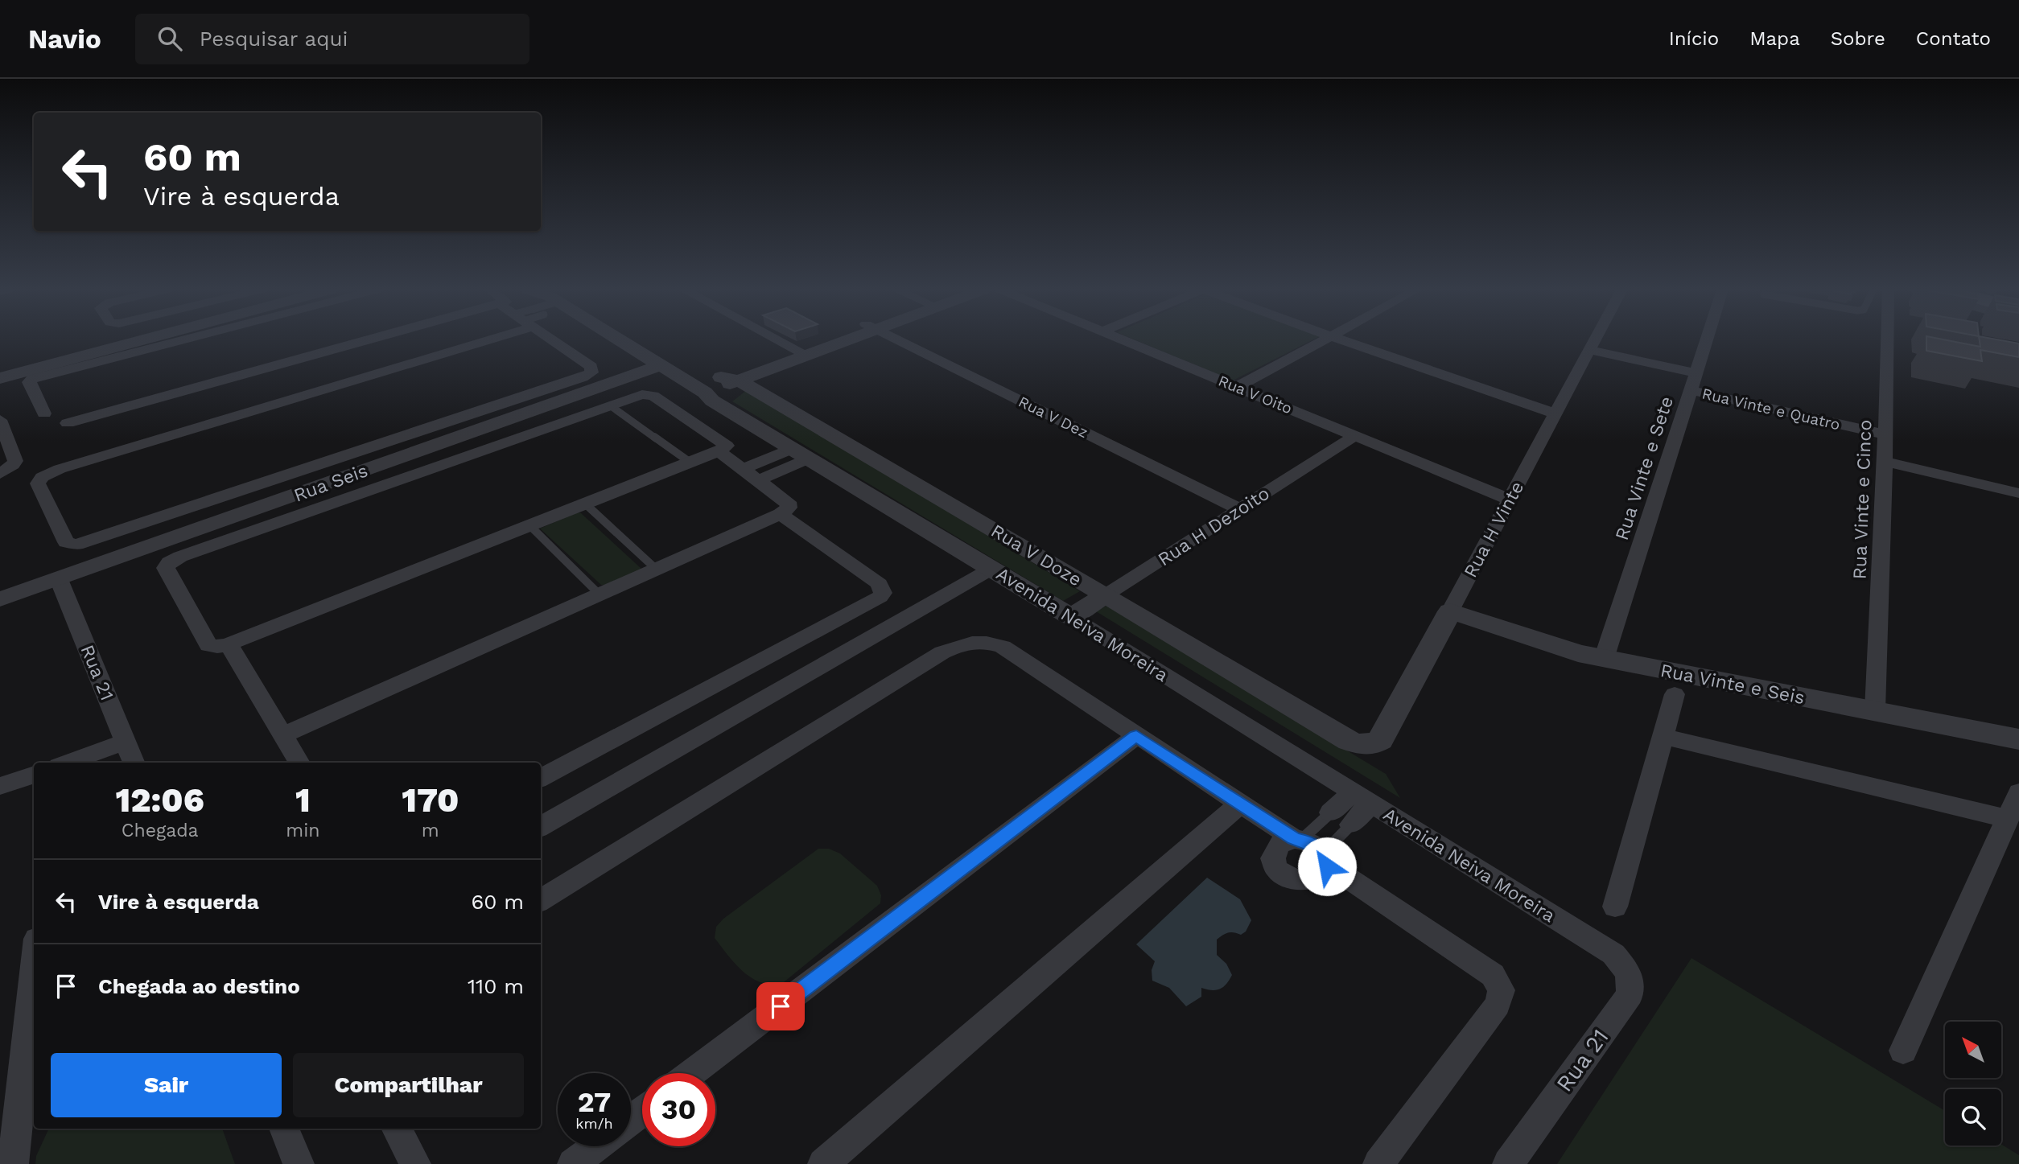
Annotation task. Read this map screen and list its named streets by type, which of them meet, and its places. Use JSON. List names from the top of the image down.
{
  "streets": {
    "street": [
      "Rua V Oito",
      "Rua Vinte e Quatro",
      "Rua V Dez",
      "Rua Vinte e Sete",
      "Rua Seis",
      "Rua Vinte e Cinco",
      "Rua H Dezoito",
      "Rua H Vinte",
      "Rua V Doze",
      "Avenida Neiva Moreira",
      "Rua 21",
      "Rua Vinte e Seis"
    ]
  },
  "crossings": [
    ["Rua V Oito", "Rua H Dezoito"],
    ["Rua V Oito", "Rua H Vinte"],
    ["Rua Vinte e Quatro", "Rua Vinte e Sete"],
    ["Rua Vinte e Quatro", "Rua Vinte e Cinco"],
    ["Rua Vinte e Quatro", "Rua H Vinte"],
    ["Rua V Dez", "Rua H Dezoito"],
    ["Rua Vinte e Sete", "Rua Vinte e Seis"],
    ["Rua Seis", "Avenida Neiva Moreira"],
    ["Rua Seis", "Rua 21"],
    ["Rua Vinte e Cinco", "Rua Vinte e Seis"],
    ["Rua H Dezoito", "Rua V Doze"],
    ["Rua H Dezoito", "Avenida Neiva Moreira"],
    ["Rua H Vinte", "Rua V Doze"],
    ["Rua H Vinte", "Rua Vinte e Seis"],
    ["Avenida Neiva Moreira", "Rua 21"]
  ],
  "north": "top left",
  "page": {
    "header": "Navio",
    "search": "Pesquisar aqui",
    "nav": [
      "Início",
      "Mapa",
      "Sobre",
      "Contato"
    ],
    "turn": ["60 m", "Vire à esquerda"],
    "eta": [
      "12:06",
      "Chegada",
      "1",
      "min",
      "170",
      "m"
    ],
    "list": [
      {
        "name": "Vire à esquerda",
        "value": "60 m"
      },
      {
        "name": "Chegada ao destino",
        "value": "110 m"
      }
    ],
    "buttons": ["Sair", "Compartilhar"],
    "speed": "27 km/h",
    "limit": "30"
  }
}
